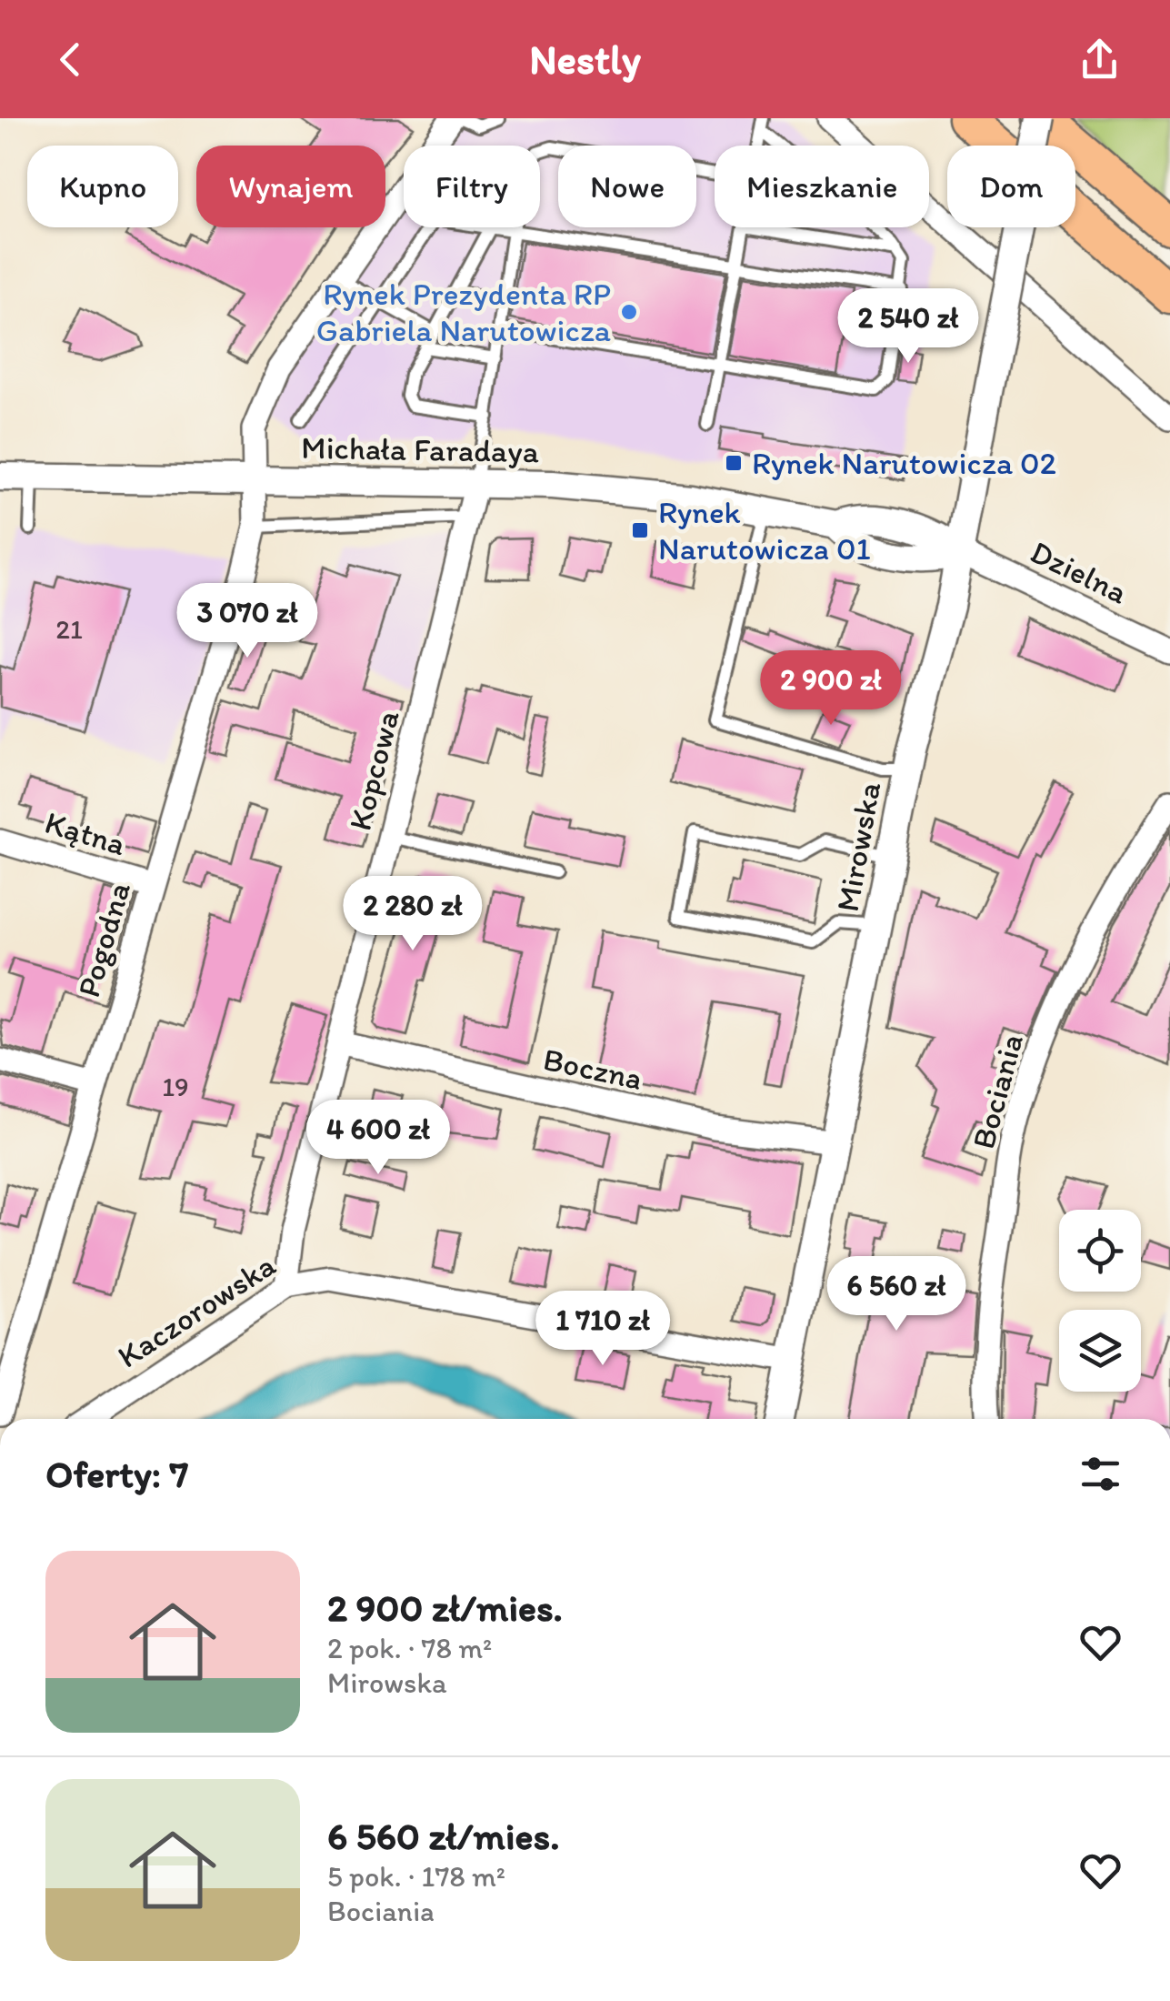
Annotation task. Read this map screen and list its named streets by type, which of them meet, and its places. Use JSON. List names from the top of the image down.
{
  "streets": {
    "street": [
      "Michała Faradaya",
      "Dzielna",
      "Kopcowa",
      "Kątna",
      "Mirowska",
      "Pogodna",
      "Boczna",
      "Bociania",
      "Kaczorowska"
    ]
  },
  "crossings": [
    ["Michała Faradaya", "Dzielna"],
    ["Michała Faradaya", "Kopcowa"],
    ["Michała Faradaya", "Mirowska"],
    ["Michała Faradaya", "Pogodna"],
    ["Dzielna", "Mirowska"],
    ["Kopcowa", "Boczna"],
    ["Kopcowa", "Kaczorowska"],
    ["Kątna", "Pogodna"],
    ["Mirowska", "Boczna"],
    ["Mirowska", "Kaczorowska"]
  ],
  "places": {
    "other": ["Rynek Prezydenta RP Gabriela Narutowicza"],
    "transit": ["Rynek Narutowicza 02", "Rynek Narutowicza 01"]
  },
  "house_numbers": ["21", "19"],
  "page": {
    "header": "Nestly",
    "chip": [
      "Kupno",
      "Wynajem",
      "Filtry",
      "Nowe",
      "Mieszkanie",
      "Dom"
    ],
    "price": [
      "2 540 zł",
      "3 070 zł",
      "2 900 zł",
      "2 280 zł",
      "4 600 zł",
      "6 560 zł",
      "1 710 zł"
    ],
    "heading": "Oferty: 7",
    "list": [
      {
        "name": "2 900 zł/mies.",
        "note": "2 pok. · 78 m² · Mirowska"
      },
      {
        "name": "6 560 zł/mies.",
        "note": "5 pok. · 178 m² · Bociania"
      }
    ]
  }
}
